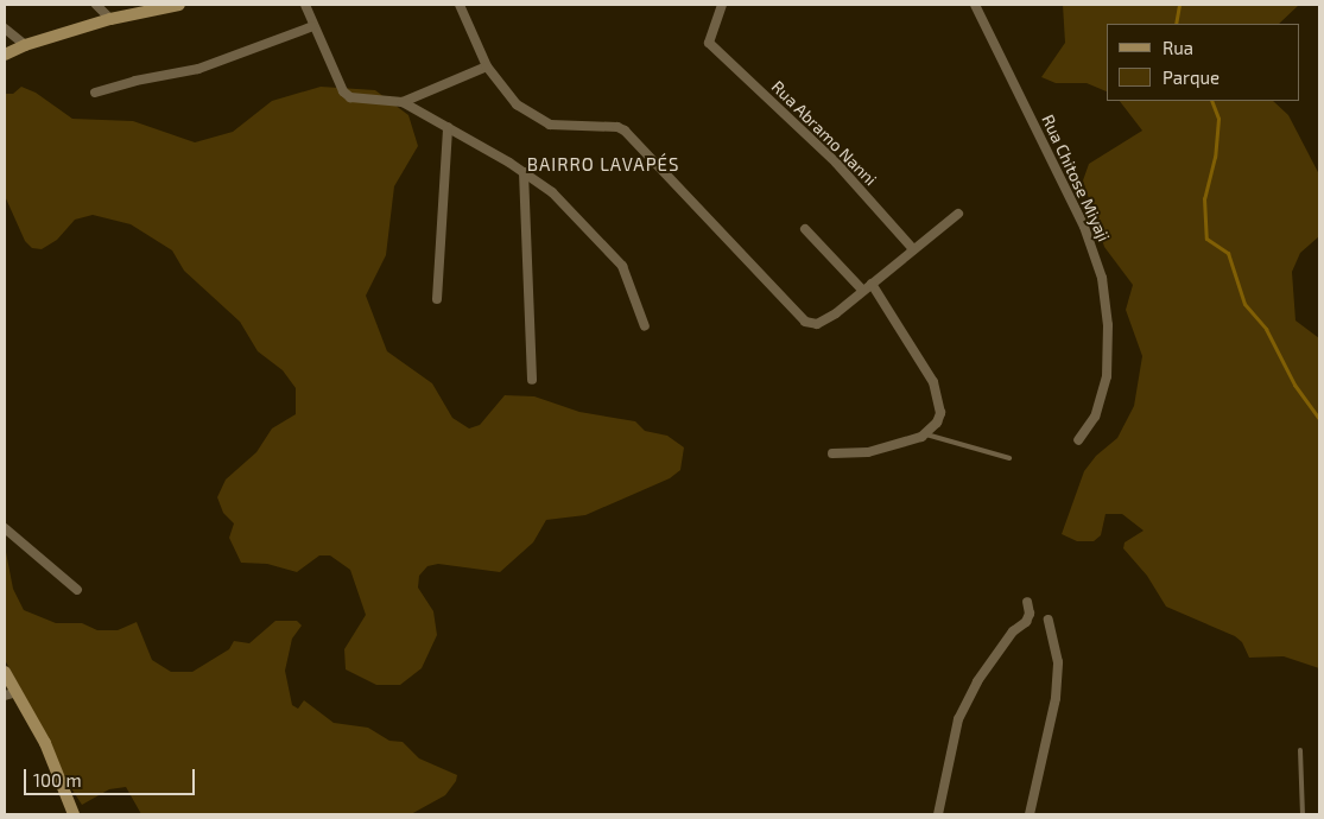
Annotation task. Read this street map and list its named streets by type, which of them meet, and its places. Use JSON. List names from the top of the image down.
{
  "streets": {
    "street": ["Rua Abramo Nanni", "Rua Chitose Miyaji"]
  },
  "districts": ["BAIRRO LAVAPÉS"],
  "legend": ["Rua", "Parque"],
  "scale_bar": "100 m"
}
